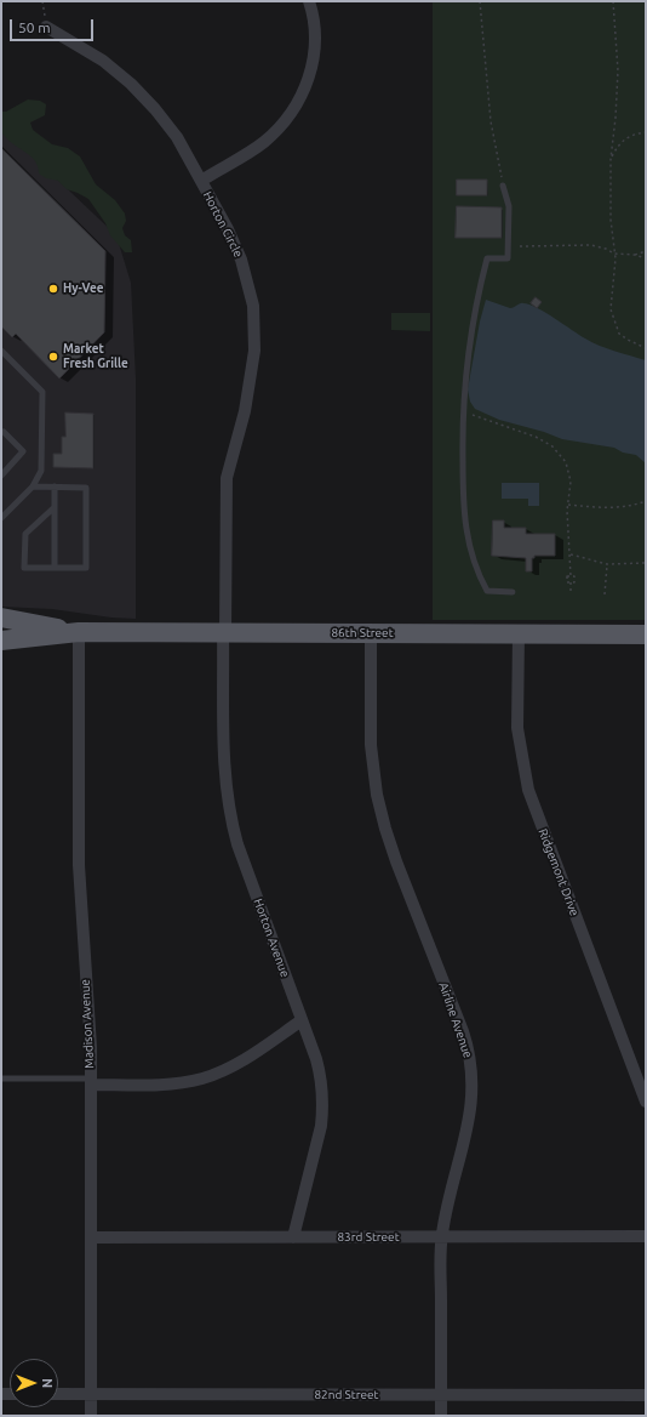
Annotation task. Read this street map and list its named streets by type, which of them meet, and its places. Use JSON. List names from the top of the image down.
{
  "streets": {
    "main road": ["86th Street"],
    "street": [
      "Horton Circle",
      "Ridgemont Drive",
      "Horton Avenue",
      "Airline Avenue",
      "Madison Avenue",
      "83rd Street",
      "82nd Street"
    ]
  },
  "crossings": [
    ["Horton Circle", "86th Street"],
    ["Horton Circle", "Horton Avenue"],
    ["86th Street", "Ridgemont Drive"],
    ["86th Street", "Horton Avenue"],
    ["86th Street", "Airline Avenue"],
    ["86th Street", "Madison Avenue"],
    ["Horton Avenue", "83rd Street"],
    ["Airline Avenue", "83rd Street"],
    ["Airline Avenue", "82nd Street"],
    ["Madison Avenue", "83rd Street"],
    ["Madison Avenue", "82nd Street"]
  ],
  "places": ["Hy-Vee", "Market Fresh Grille"],
  "scale_bar": "50 m",
  "north": "right"
}
